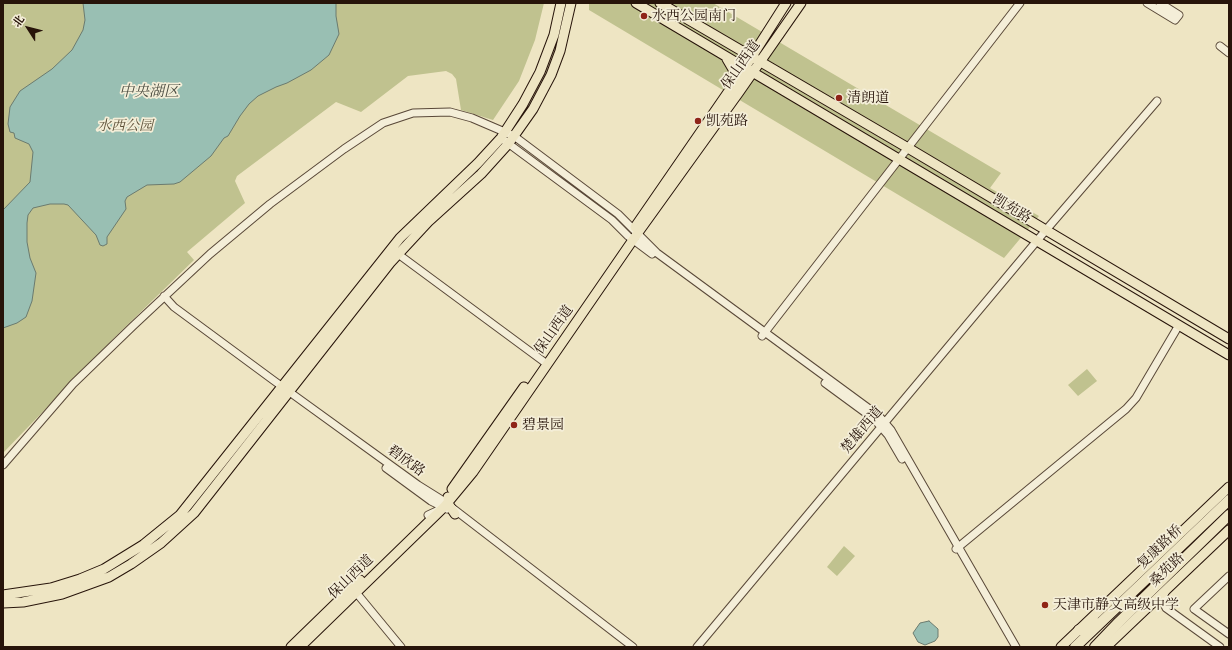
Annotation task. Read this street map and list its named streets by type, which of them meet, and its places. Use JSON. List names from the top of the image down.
{
  "streets": {
    "highway": ["复康路桥"],
    "main road": ["保山西道", "凯苑路", "桑苑路"],
    "street": ["楚雄西道", "碧欣路"]
  },
  "crossings": [
    ["保山西道", "凯苑路"],
    ["保山西道", "碧欣路"],
    ["凯苑路", "楚雄西道"]
  ],
  "water": ["中央湖区"],
  "parks": ["水西公园"],
  "places": [
    "水西公园南门",
    "清朗道",
    "凯苑路",
    "碧景园",
    "天津市静文高级中学"
  ],
  "north": "top left"
}
